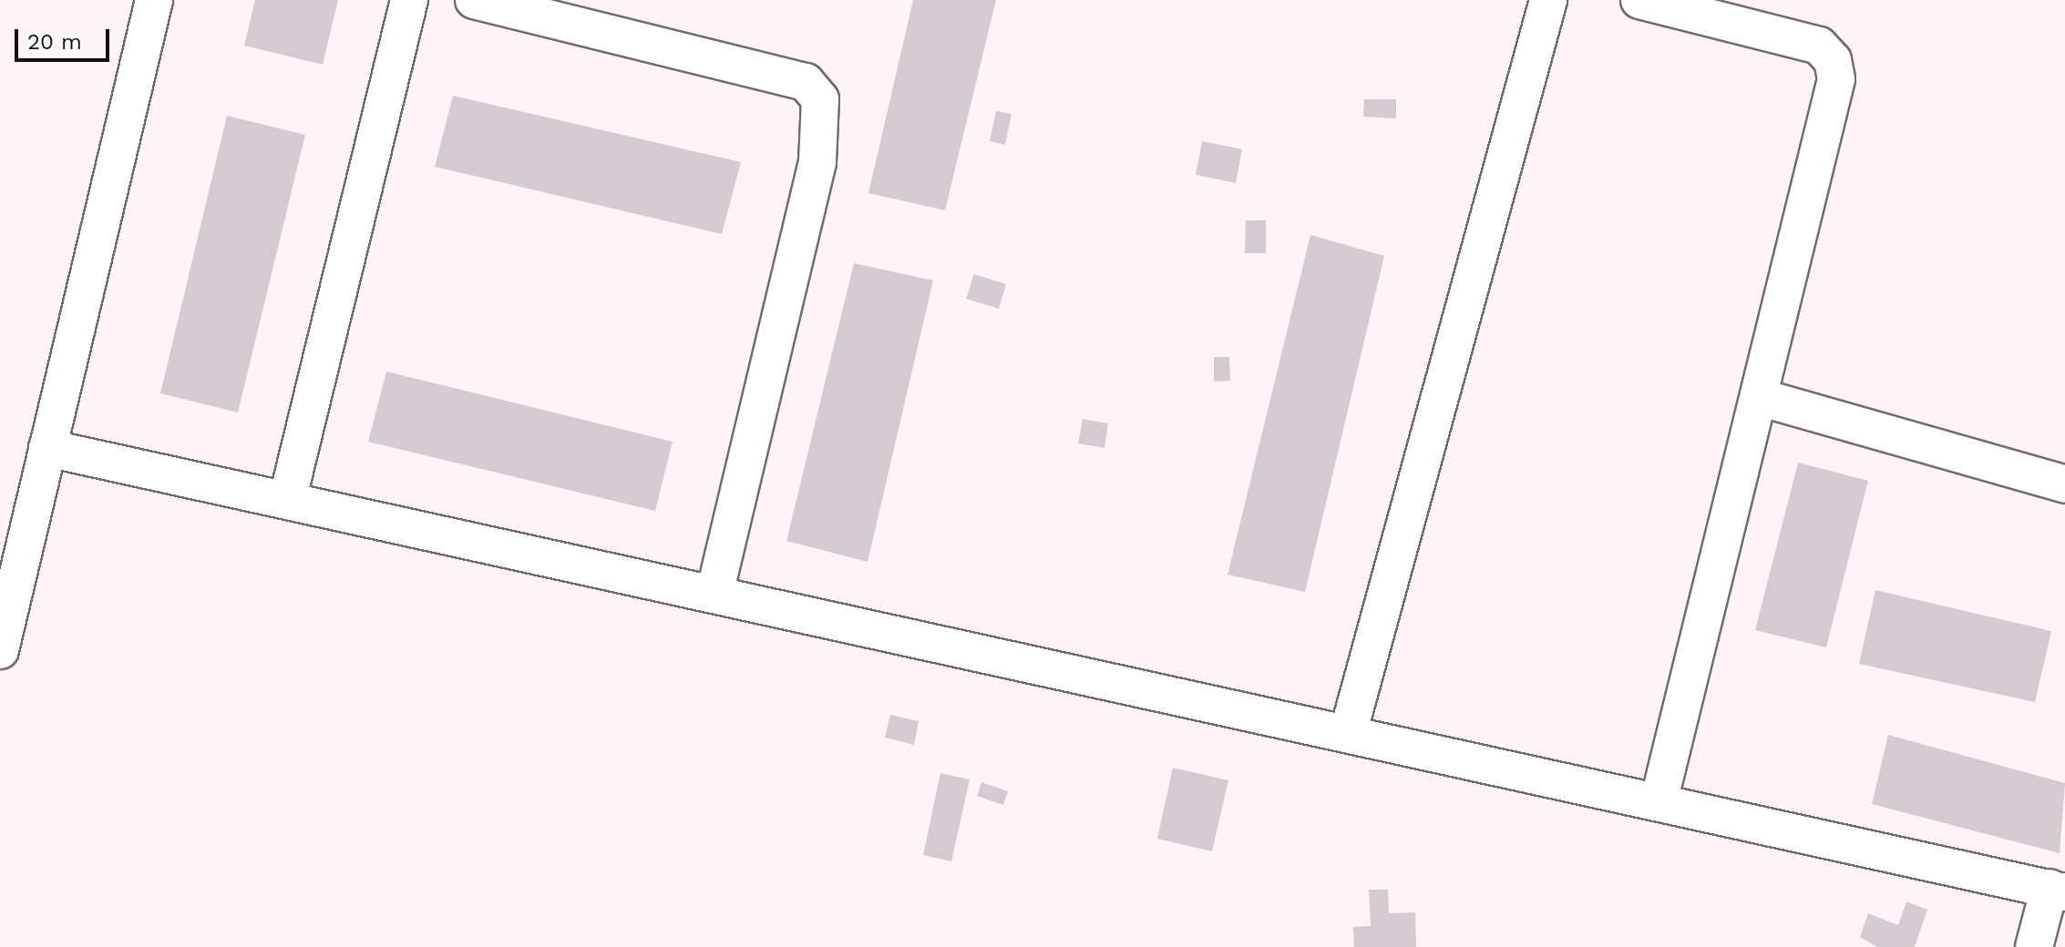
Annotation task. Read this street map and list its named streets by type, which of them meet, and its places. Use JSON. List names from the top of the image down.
{
  "scale_bar": "20 m"
}
